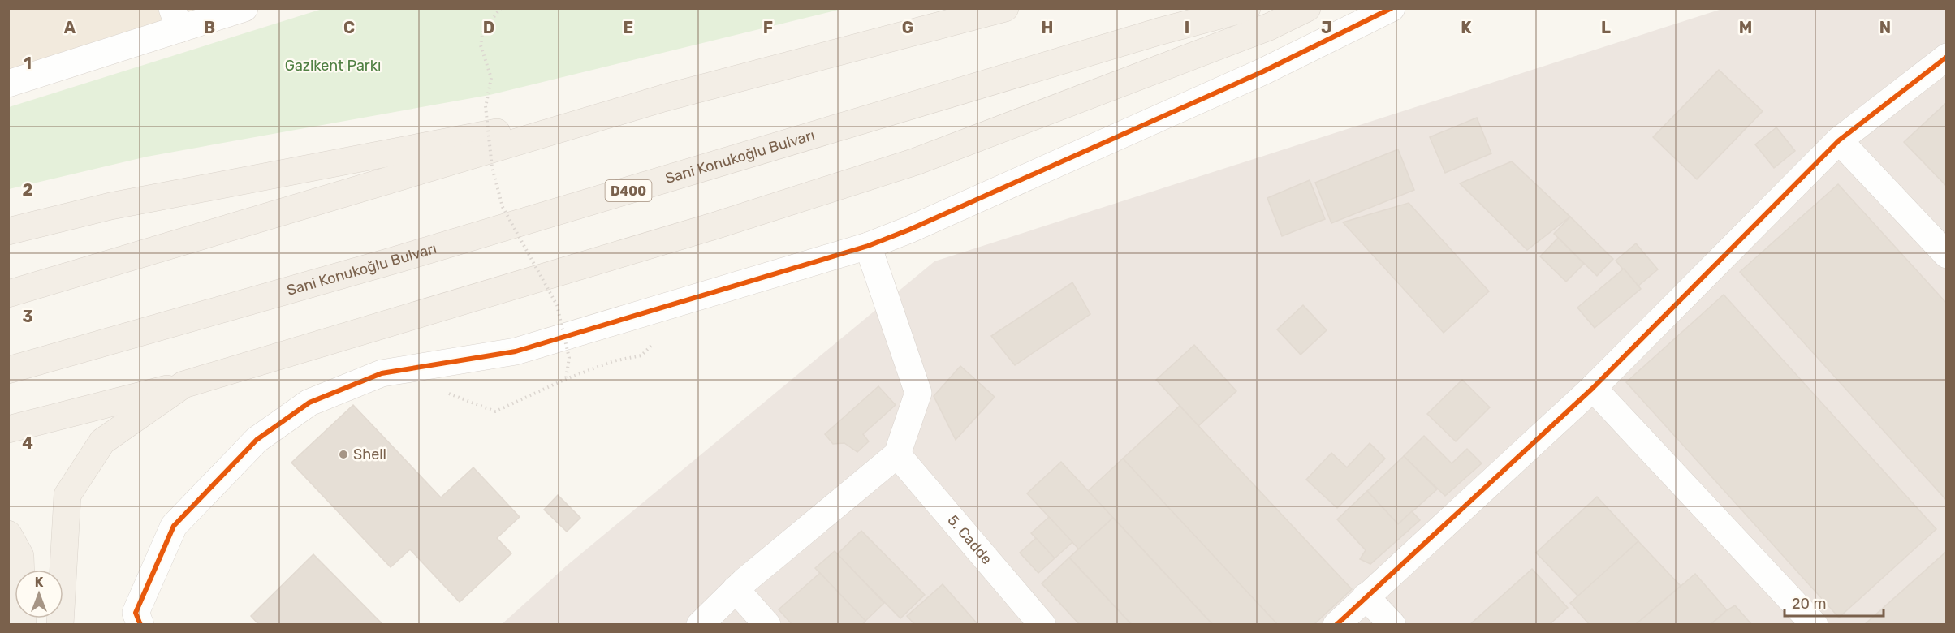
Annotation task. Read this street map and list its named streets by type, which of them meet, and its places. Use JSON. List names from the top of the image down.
{
  "streets": {
    "highway": ["Sani Konukoğlu Bulvarı", "D400"],
    "street": ["5. Cadde"]
  },
  "parks": ["Gazikent Parkı"],
  "places": ["Shell"],
  "scale_bar": "20 m",
  "north": "top",
  "grid": {
    "columns": [
      "A",
      "B",
      "C",
      "D",
      "E",
      "F",
      "G",
      "H",
      "I",
      "J",
      "K",
      "L",
      "M",
      "N"
    ],
    "rows": [
      "1",
      "2",
      "3",
      "4"
    ]
  }
}
